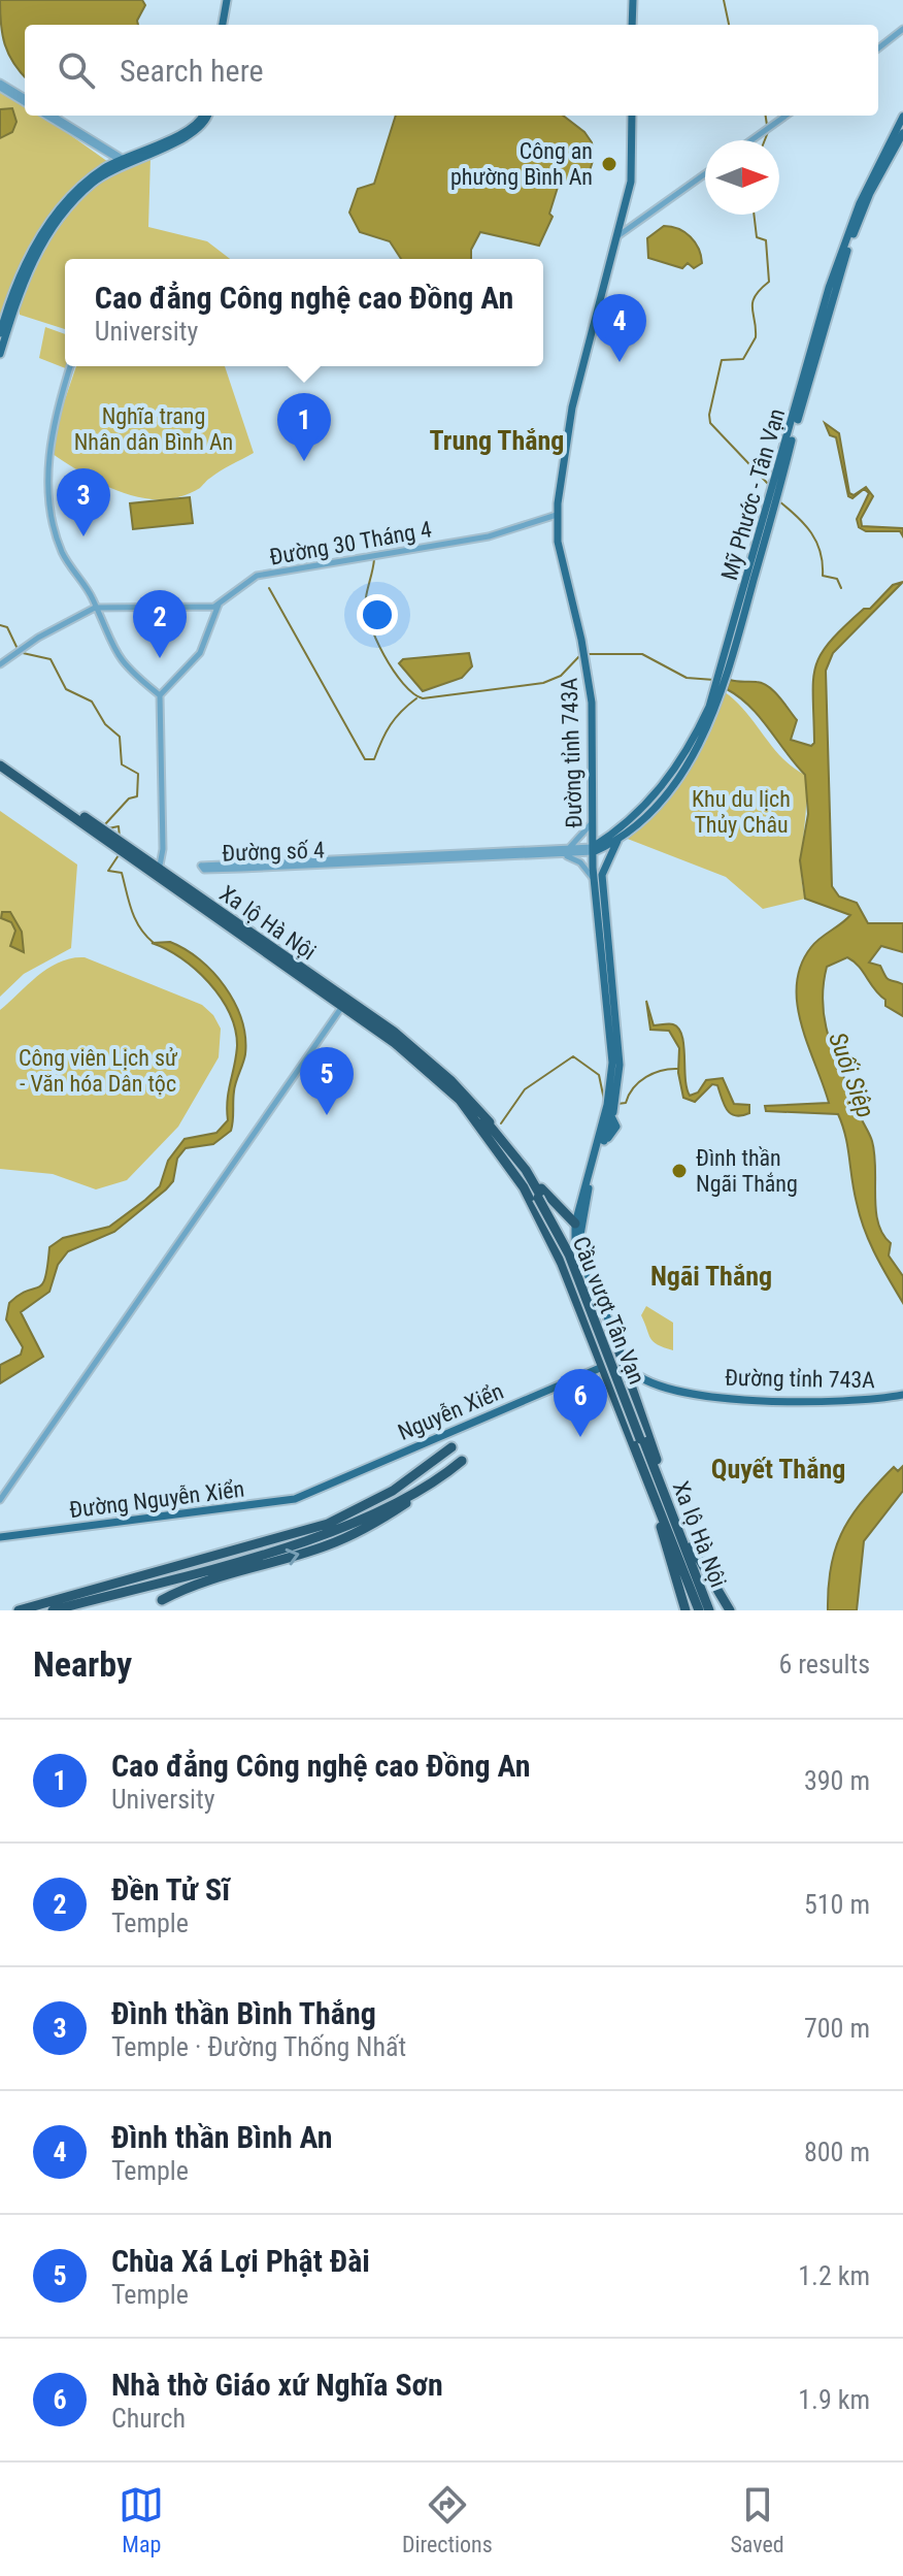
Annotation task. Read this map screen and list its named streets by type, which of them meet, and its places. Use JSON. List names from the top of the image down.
{
  "streets": {
    "highway": ["Xa lộ Hà Nội", "Cầu vượt Tân Vạn"],
    "main road": [
      "Mỹ Phước - Tân Vạn",
      "Đường tỉnh 743A",
      "Nguyễn Xiển",
      "Đường Nguyễn Xiển"
    ],
    "street": ["Đường 30 Tháng 4", "Đường số 4"]
  },
  "crossings": [
    ["Mỹ Phước - Tân Vạn", "Đường tỉnh 743A"],
    ["Mỹ Phước - Tân Vạn", "Đường số 4"],
    ["Đường 30 Tháng 4", "Đường tỉnh 743A"],
    ["Đường tỉnh 743A", "Đường số 4"],
    ["Xa lộ Hà Nội", "Cầu vượt Tân Vạn"],
    ["Xa lộ Hà Nội", "Nguyễn Xiển"],
    ["Nguyễn Xiển", "Đường Nguyễn Xiển"]
  ],
  "districts": ["Trung Thắng", "Ngãi Thắng", "Quyết Thắng"],
  "water": ["Suối Siệp"],
  "parks": ["Nghĩa trang Nhân dân Bình An", "Khu du lịch Thủy Châu", "Công viên Lịch sử - Văn hóa Dân tộc"],
  "places": ["Công an phường Bình An", "Đình thần Ngãi Thắng"],
  "north": "right",
  "page": {
    "search": "Search here",
    "popup": ["Cao đẳng Công nghệ cao Đồng An", "University"],
    "pins": [
      "4",
      "1",
      "3",
      "2",
      "5",
      "6"
    ],
    "heading": ["Nearby", "6 results"],
    "list": [
      {
        "mark": "1",
        "name": "Cao đẳng Công nghệ cao Đồng An",
        "note": "University",
        "value": "390 m"
      },
      {
        "mark": "2",
        "name": "Đền Tử Sĩ",
        "note": "Temple",
        "value": "510 m"
      },
      {
        "mark": "3",
        "name": "Đình thần Bình Thắng",
        "note": "Temple · Đường Thống Nhất",
        "value": "700 m"
      },
      {
        "mark": "4",
        "name": "Đình thần Bình An",
        "note": "Temple",
        "value": "800 m"
      },
      {
        "mark": "5",
        "name": "Chùa Xá Lợi Phật Đài",
        "note": "Temple",
        "value": "1.2 km"
      },
      {
        "mark": "6",
        "name": "Nhà thờ Giáo xứ Nghĩa Sơn",
        "note": "Church",
        "value": "1.9 km"
      }
    ],
    "nav": ["Map", "Directions", "Saved"]
  }
}
